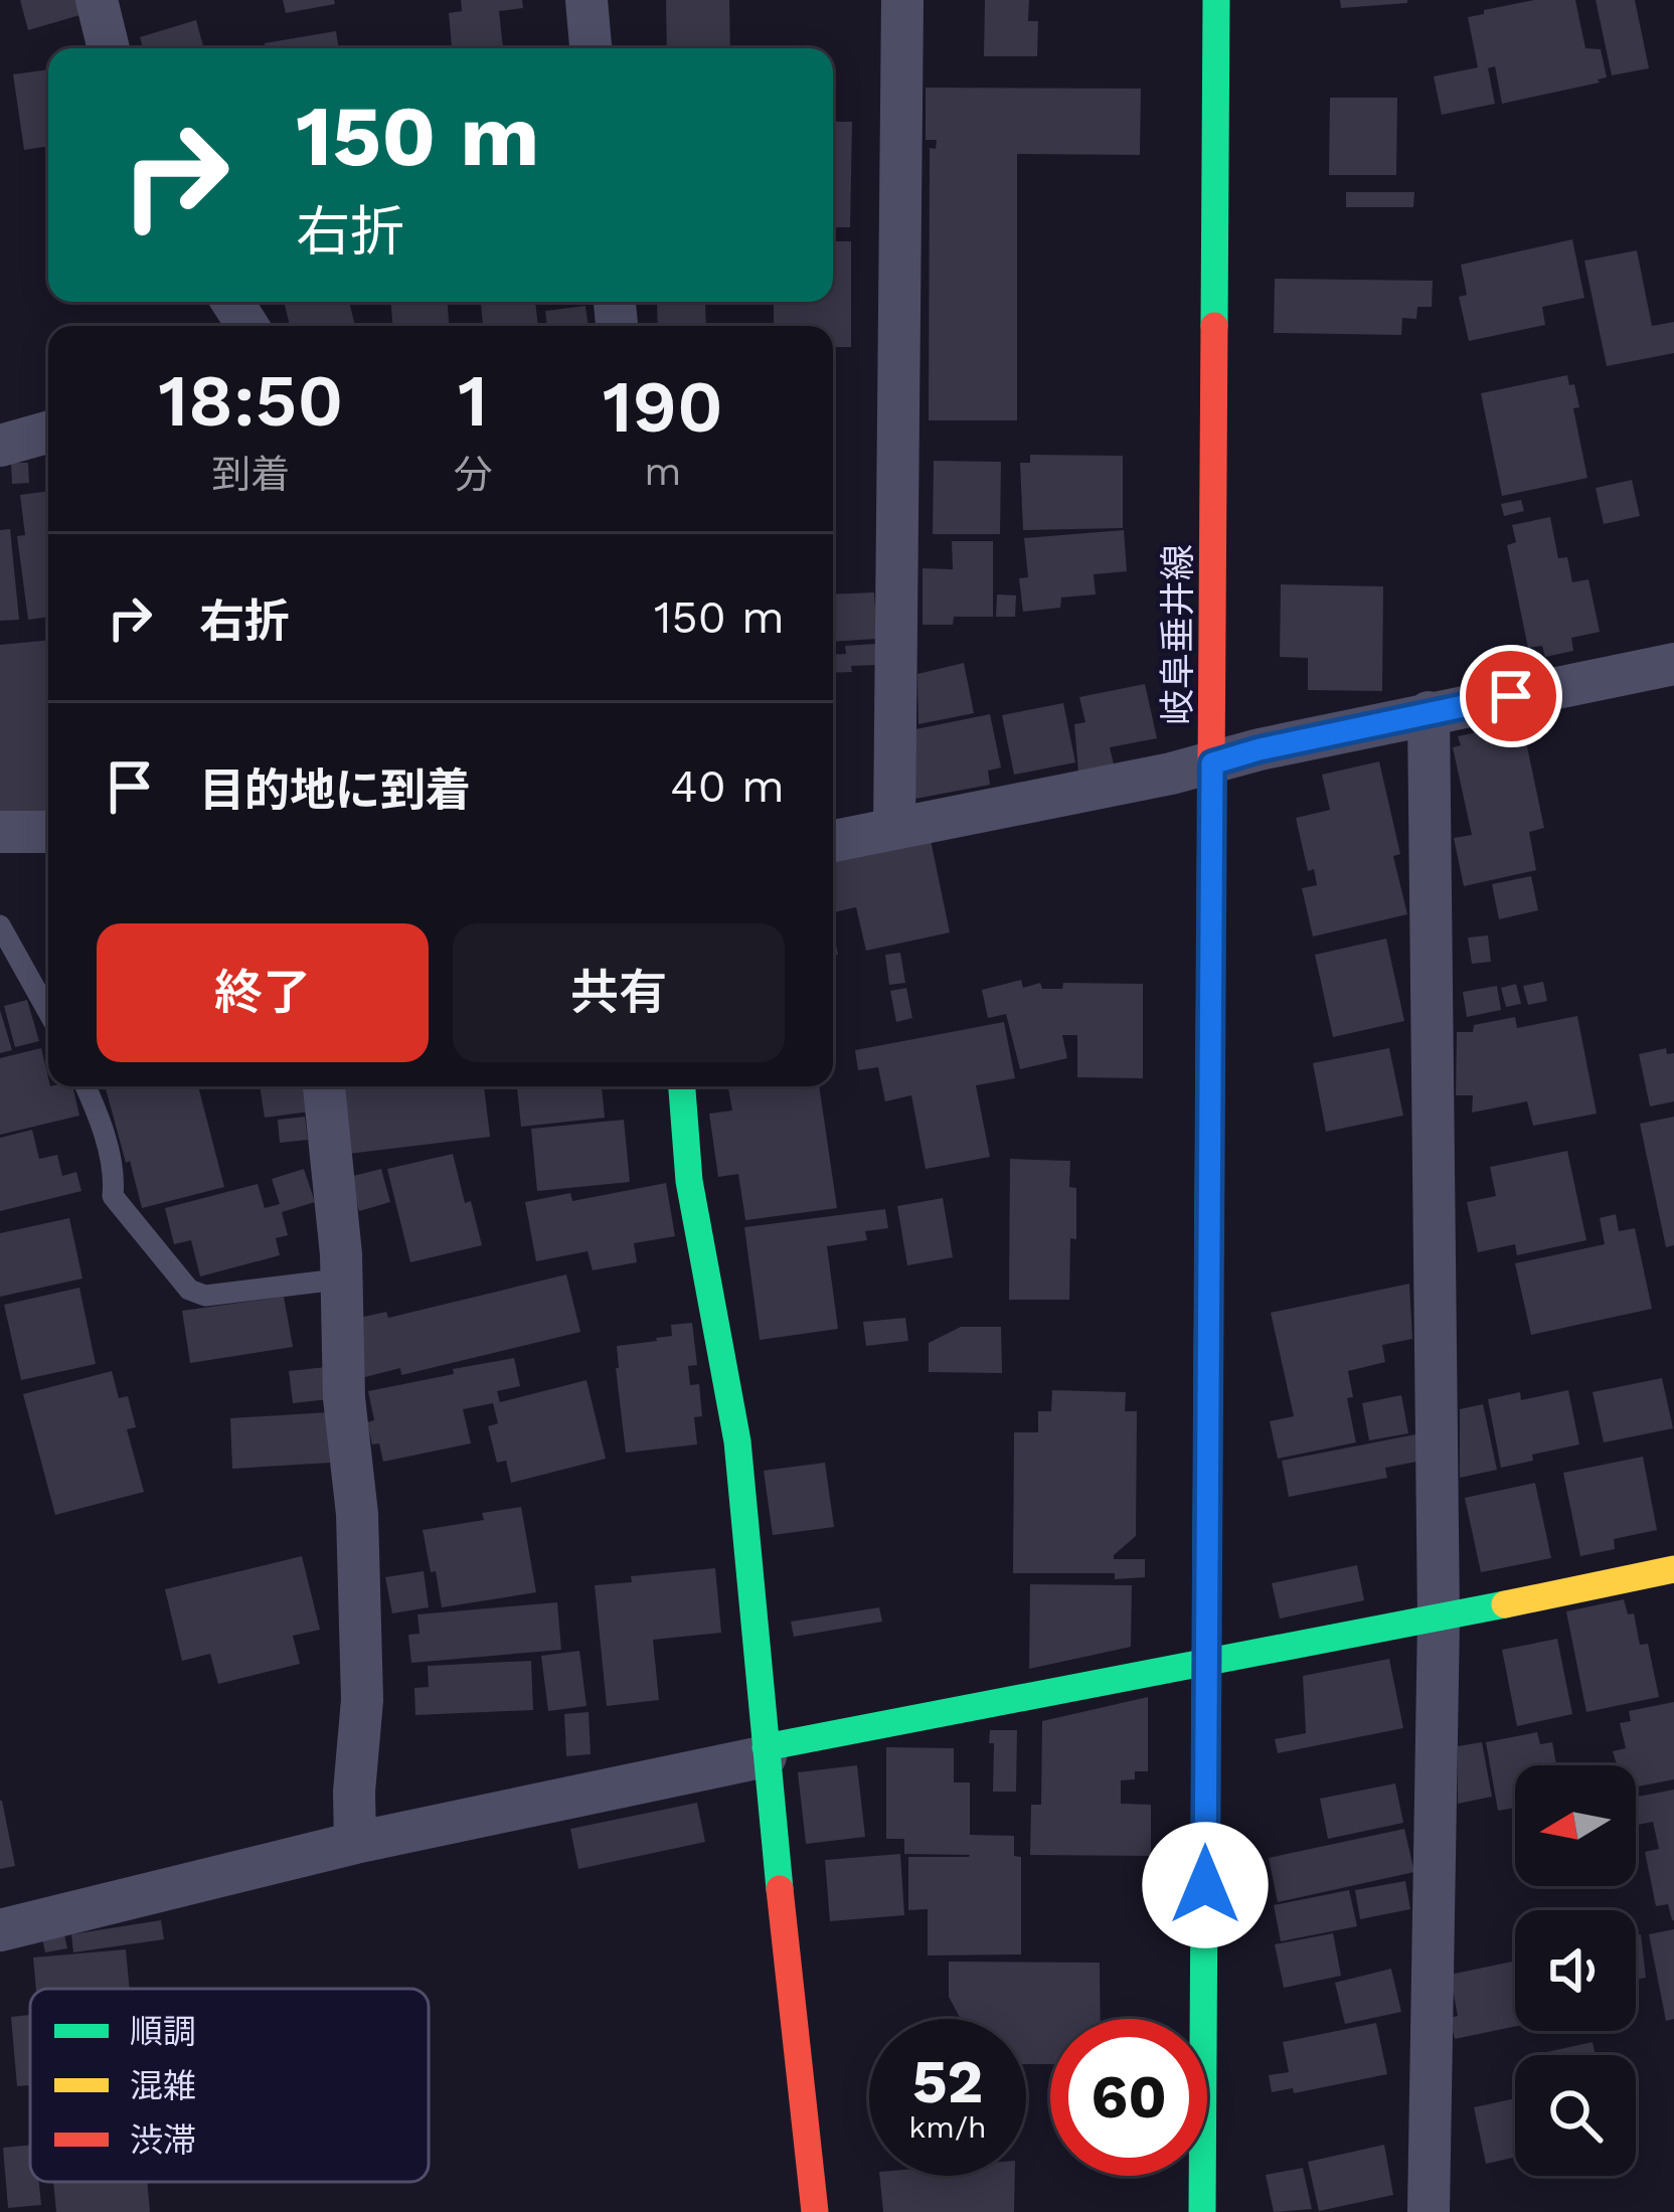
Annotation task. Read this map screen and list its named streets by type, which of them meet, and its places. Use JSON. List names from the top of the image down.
{
  "streets": {
    "main road": ["岐阜垂井線"]
  },
  "legend": ["順調", "混雑", "渋滞"],
  "north": "left",
  "page": {
    "turn": ["150 m", "右折"],
    "eta": [
      "18:50",
      "到着",
      "1",
      "分",
      "190",
      "m"
    ],
    "list": [
      {
        "name": "右折",
        "value": "150 m"
      },
      {
        "name": "目的地に到着",
        "value": "40 m"
      }
    ],
    "buttons": ["終了", "共有"],
    "speed": "52 km/h",
    "limit": "60"
  }
}
